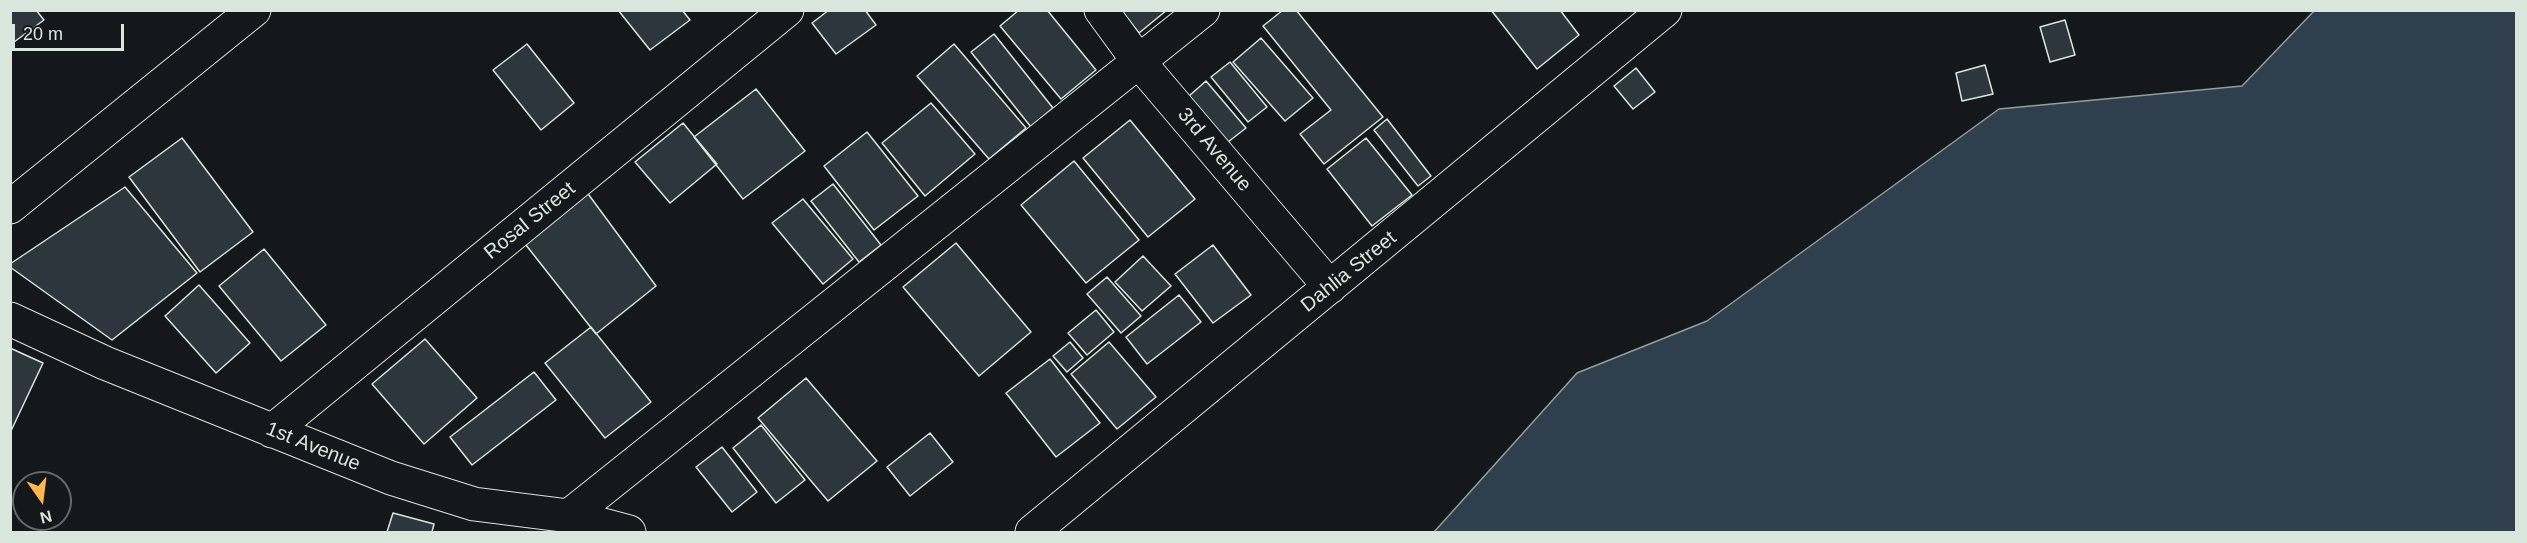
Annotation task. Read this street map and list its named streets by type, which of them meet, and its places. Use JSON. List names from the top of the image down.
{
  "streets": {
    "street": [
      "3rd Avenue",
      "Rosal Street",
      "Dahlia Street",
      "1st Avenue"
    ]
  },
  "crossings": [
    ["3rd Avenue", "Dahlia Street"],
    ["Rosal Street", "1st Avenue"]
  ],
  "scale_bar": "20 m",
  "north": "bottom"
}
